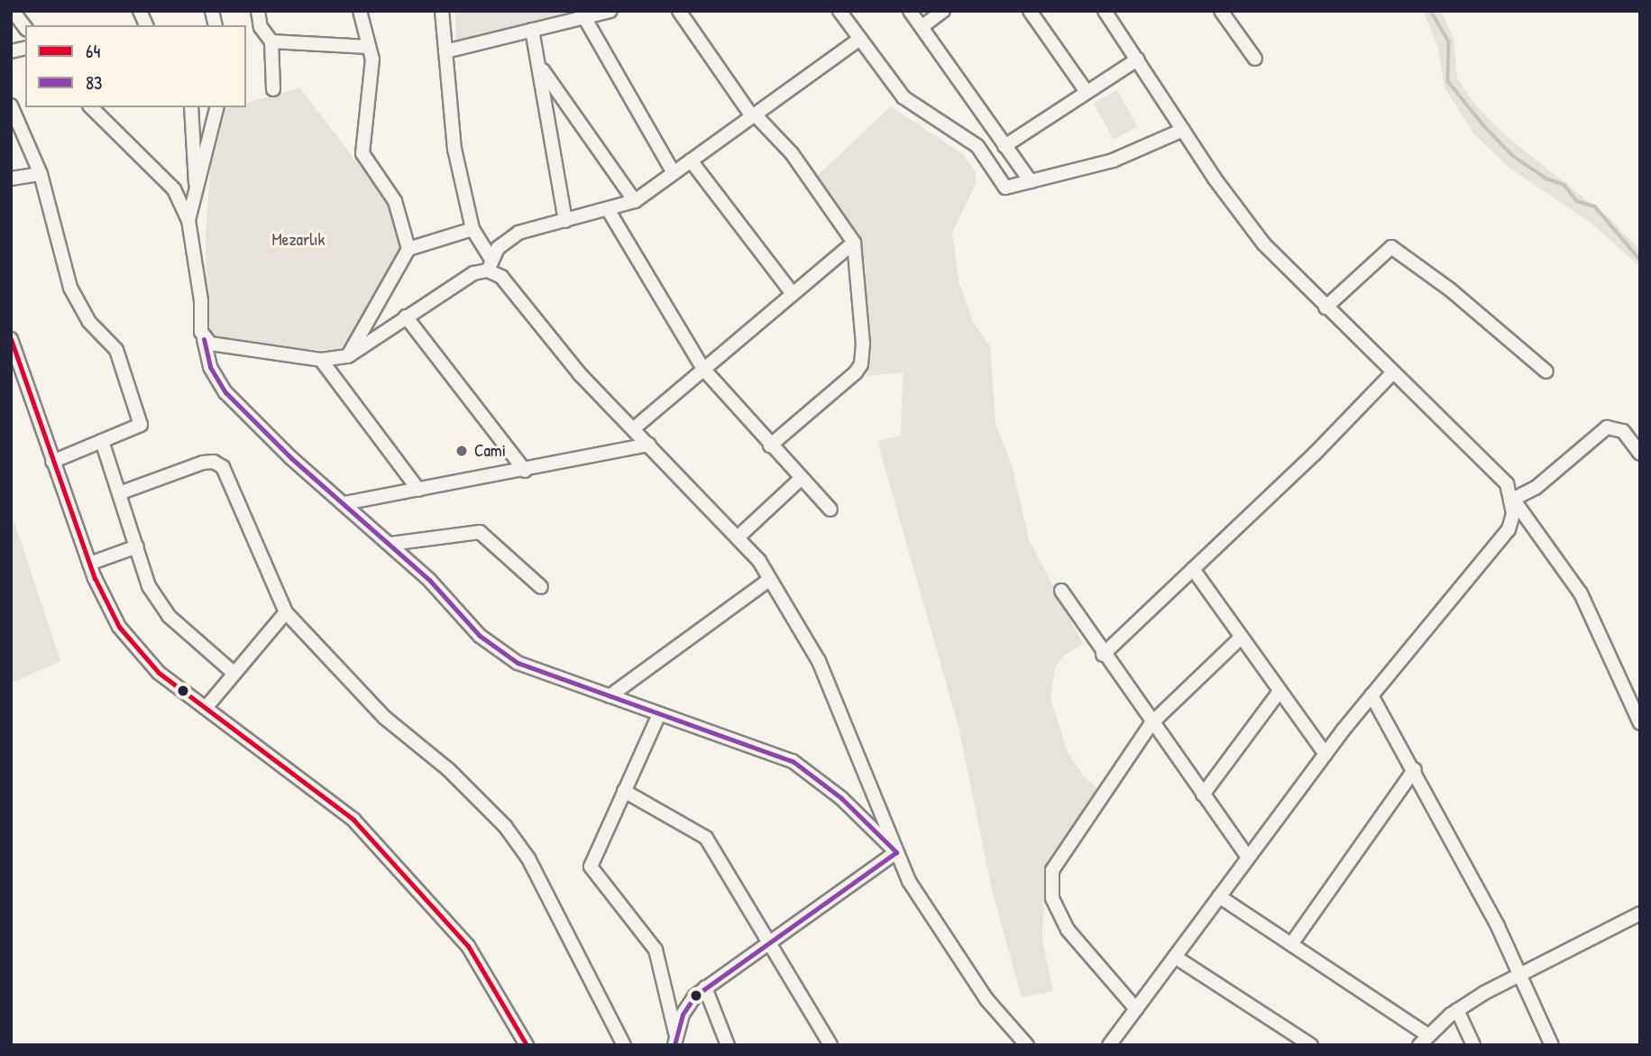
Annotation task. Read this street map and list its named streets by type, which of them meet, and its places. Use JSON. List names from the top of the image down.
{
  "parks": ["Mezarlık"],
  "places": ["Cami"],
  "lines": ["transit line 64", "transit line 83"],
  "legend": ["64", "83"]
}
